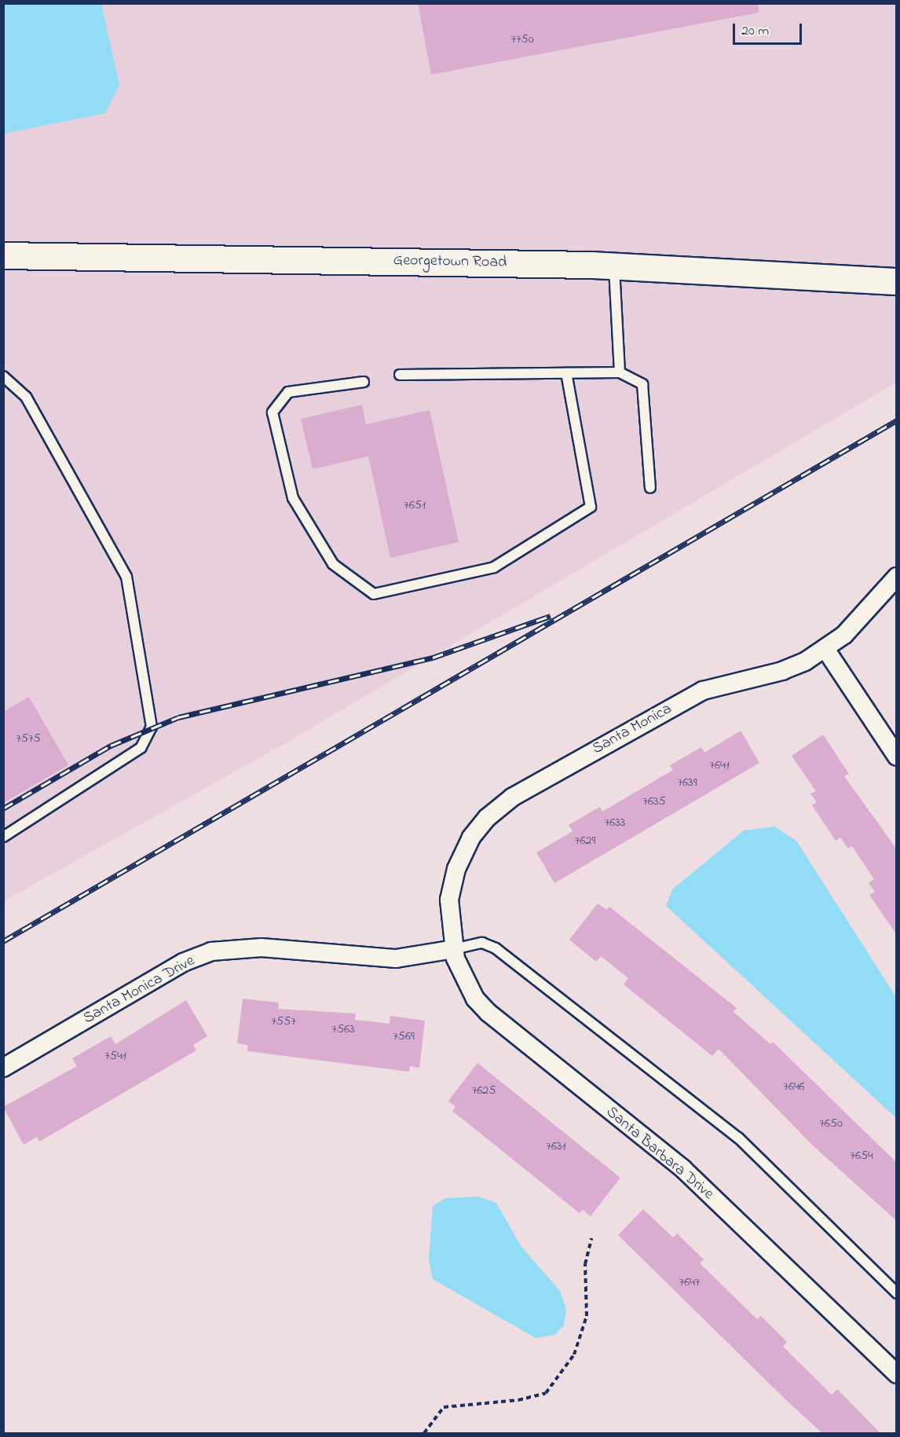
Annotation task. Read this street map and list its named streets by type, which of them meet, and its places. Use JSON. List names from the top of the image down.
{
  "streets": {
    "main road": ["Georgetown Road"],
    "street": ["Santa Monica", "Santa Monica Drive", "Santa Barbara Drive"]
  },
  "crossings": [
    ["Santa Monica", "Santa Monica Drive"],
    ["Santa Monica", "Santa Barbara Drive"],
    ["Santa Monica Drive", "Santa Barbara Drive"]
  ],
  "house_numbers": [
    "7750",
    "7651",
    "7575",
    "7641",
    "7639",
    "7635",
    "7633",
    "7629",
    "7557",
    "7563",
    "7569",
    "7541",
    "7646",
    "7625",
    "7650",
    "7631",
    "7654",
    "7647"
  ],
  "scale_bar": "20 m"
}
